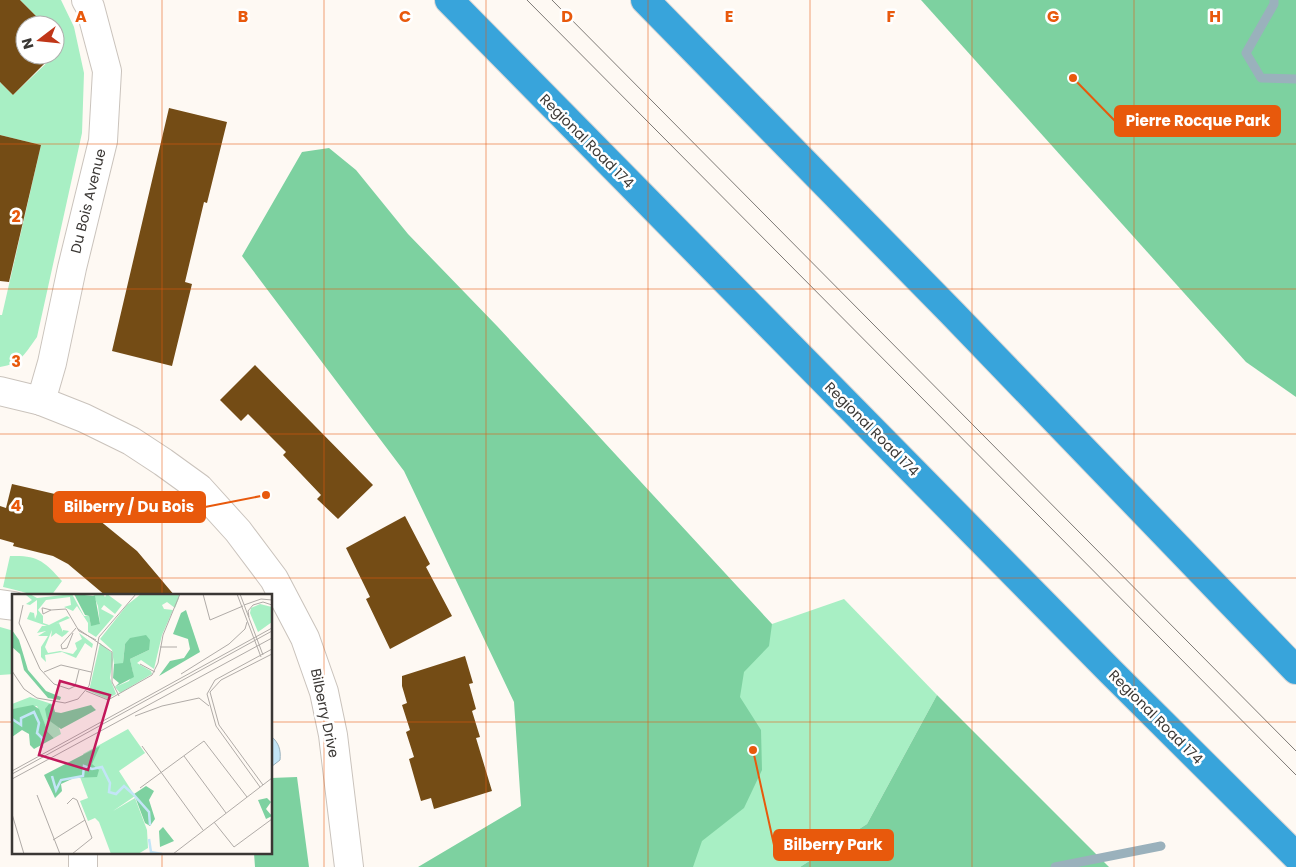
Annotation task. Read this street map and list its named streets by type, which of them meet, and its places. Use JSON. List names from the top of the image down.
{
  "streets": {
    "highway": ["Regional Road 174"],
    "street": ["Du Bois Avenue", "Bilberry Drive"]
  },
  "crossings": [
    ["Du Bois Avenue", "Bilberry Drive"]
  ],
  "places": ["Pierre Rocque Park", "Bilberry / Du Bois", "Bilberry Park"],
  "north": "left",
  "grid": {
    "columns": [
      "A",
      "B",
      "C",
      "D",
      "E",
      "F",
      "G",
      "H"
    ],
    "rows": ["2", "3", "4"]
  }
}
